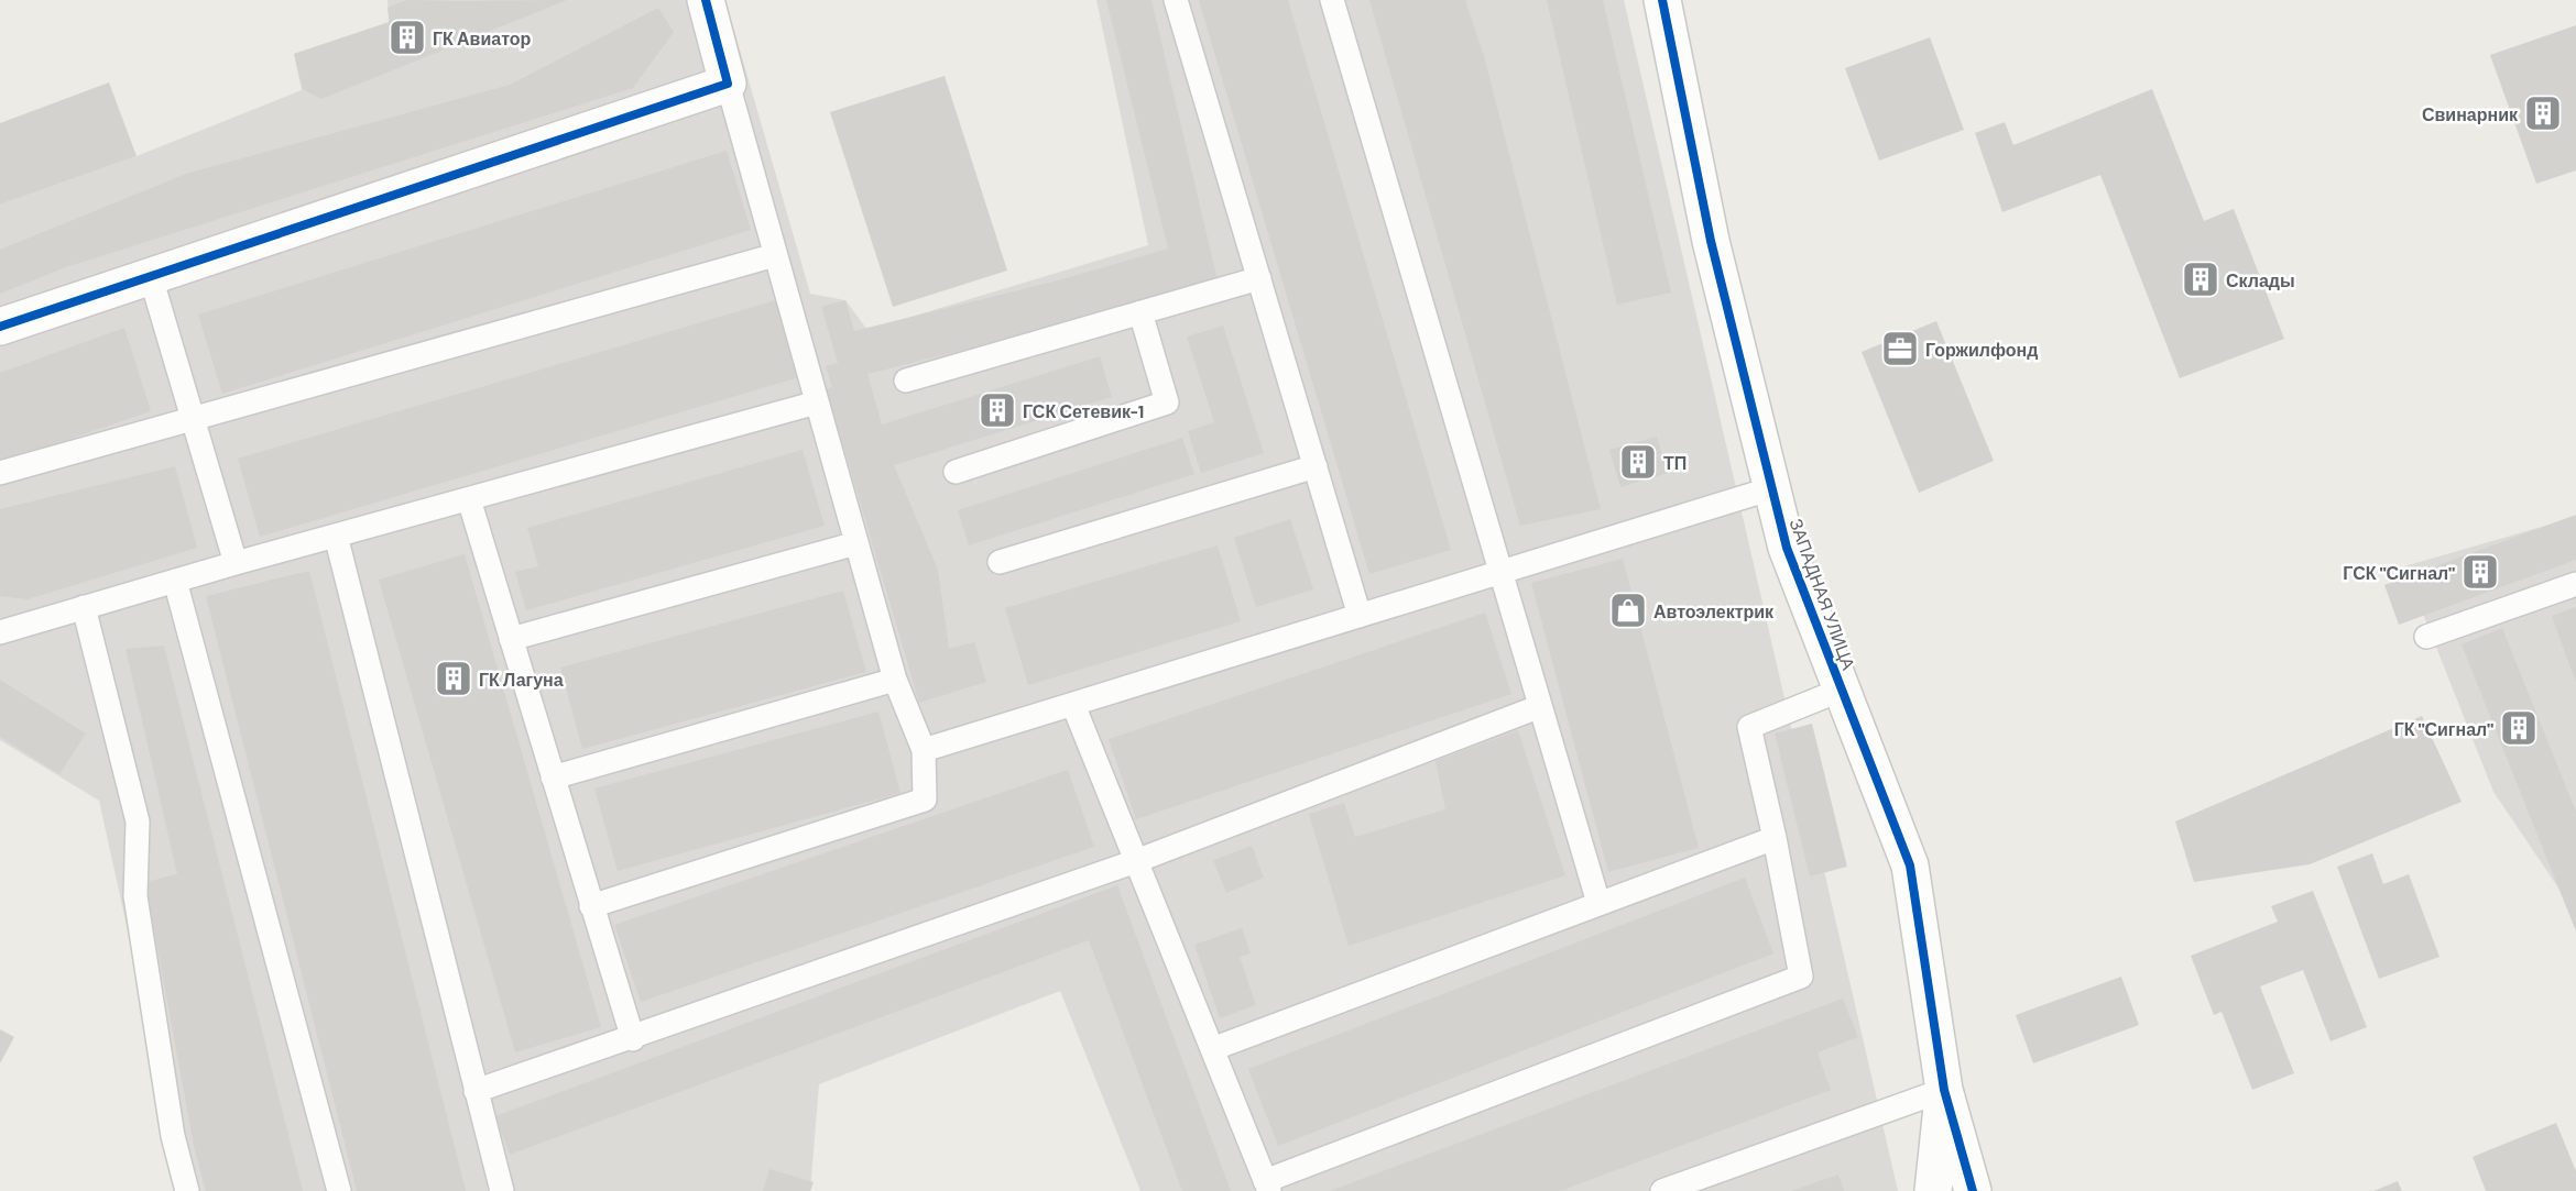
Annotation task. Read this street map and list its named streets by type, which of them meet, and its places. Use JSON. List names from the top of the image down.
{
  "streets": {
    "street": ["ЗАПАДНАЯ УЛИЦА"]
  },
  "places": {
    "building": [
      "ГК Авиатор",
      "Свинарник",
      "Склады",
      "ГСК Сетевик-1",
      "ТП",
      "ГСК \"Сигнал\"",
      "ГК Лагуна",
      "ГК \"Сигнал\""
    ],
    "office": ["Горжилфонд"],
    "shop": ["Автоэлектрик"]
  }
}
